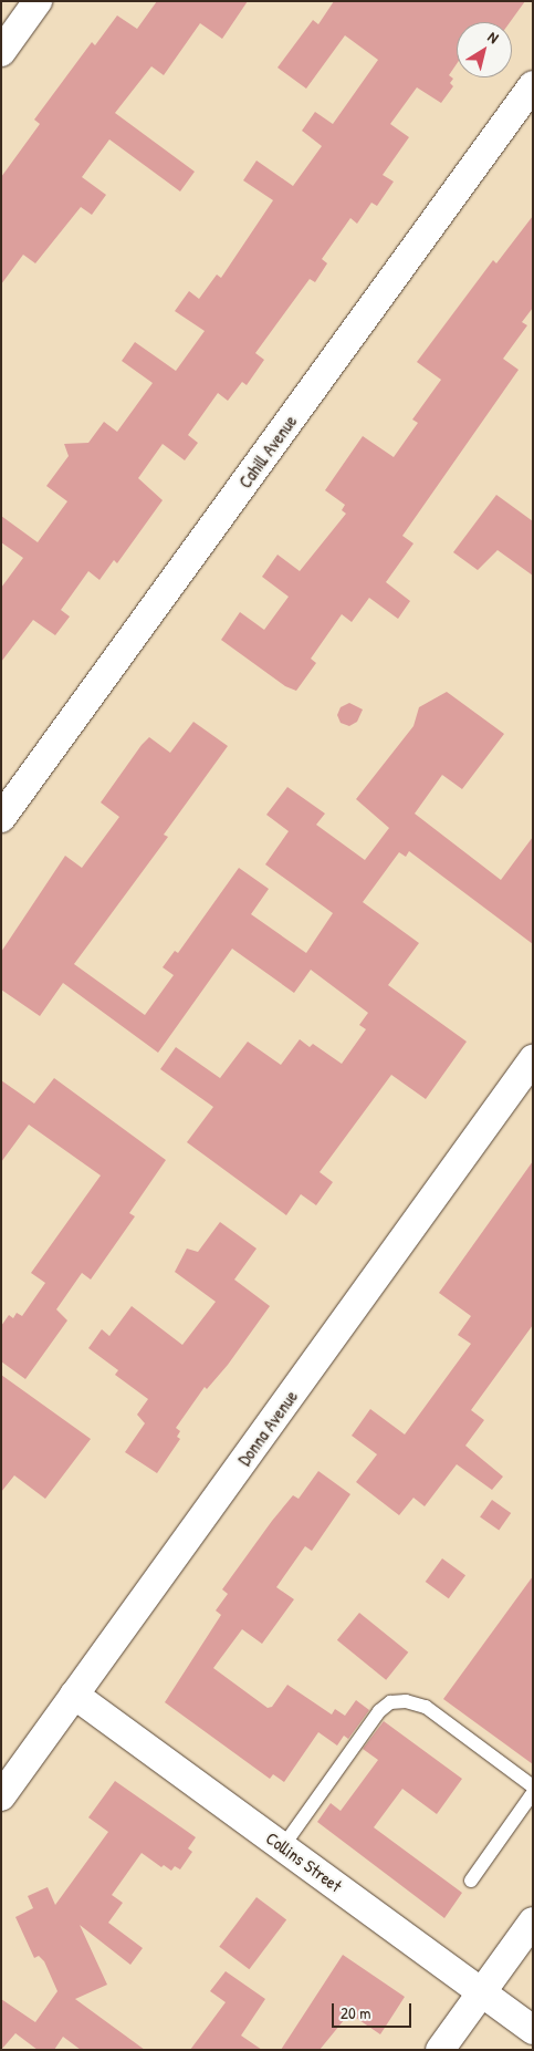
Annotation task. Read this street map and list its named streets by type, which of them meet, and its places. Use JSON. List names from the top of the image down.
{
  "streets": {
    "street": ["Cahill Avenue", "Donna Avenue", "Collins Street"]
  },
  "crossings": [
    ["Donna Avenue", "Collins Street"]
  ],
  "scale_bar": "20 m",
  "north": "top right"
}
